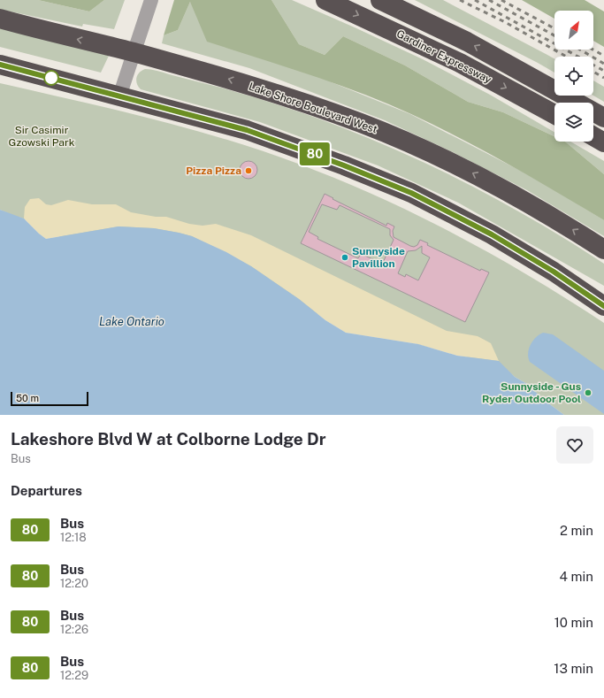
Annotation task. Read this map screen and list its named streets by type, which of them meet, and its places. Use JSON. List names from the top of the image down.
{
  "streets": {
    "highway": ["Gardiner Expressway", "Lake Shore Boulevard West"]
  },
  "water": ["Lake Ontario"],
  "parks": ["Sir Casimir Gzowski Park"],
  "places": ["Pizza Pizza", "Sunnyside Pavillion", "Sunnyside - Gus Ryder Outdoor Pool"],
  "lines": ["bus line 80"],
  "scale_bar": "50 m",
  "north": "top right",
  "page": {
    "on_map": "80",
    "scale": "50 m",
    "heading": [
      ["Lakeshore Blvd W at Colborne Lodge Dr", "Bus"],
      "Departures"
    ],
    "list": [
      {
        "mark": "80",
        "name": "Bus",
        "note": "12:18",
        "value": "2 min"
      },
      {
        "mark": "80",
        "name": "Bus",
        "note": "12:20",
        "value": "4 min"
      },
      {
        "mark": "80",
        "name": "Bus",
        "note": "12:26",
        "value": "10 min"
      },
      {
        "mark": "80",
        "name": "Bus",
        "note": "12:29",
        "value": "13 min"
      }
    ]
  }
}
